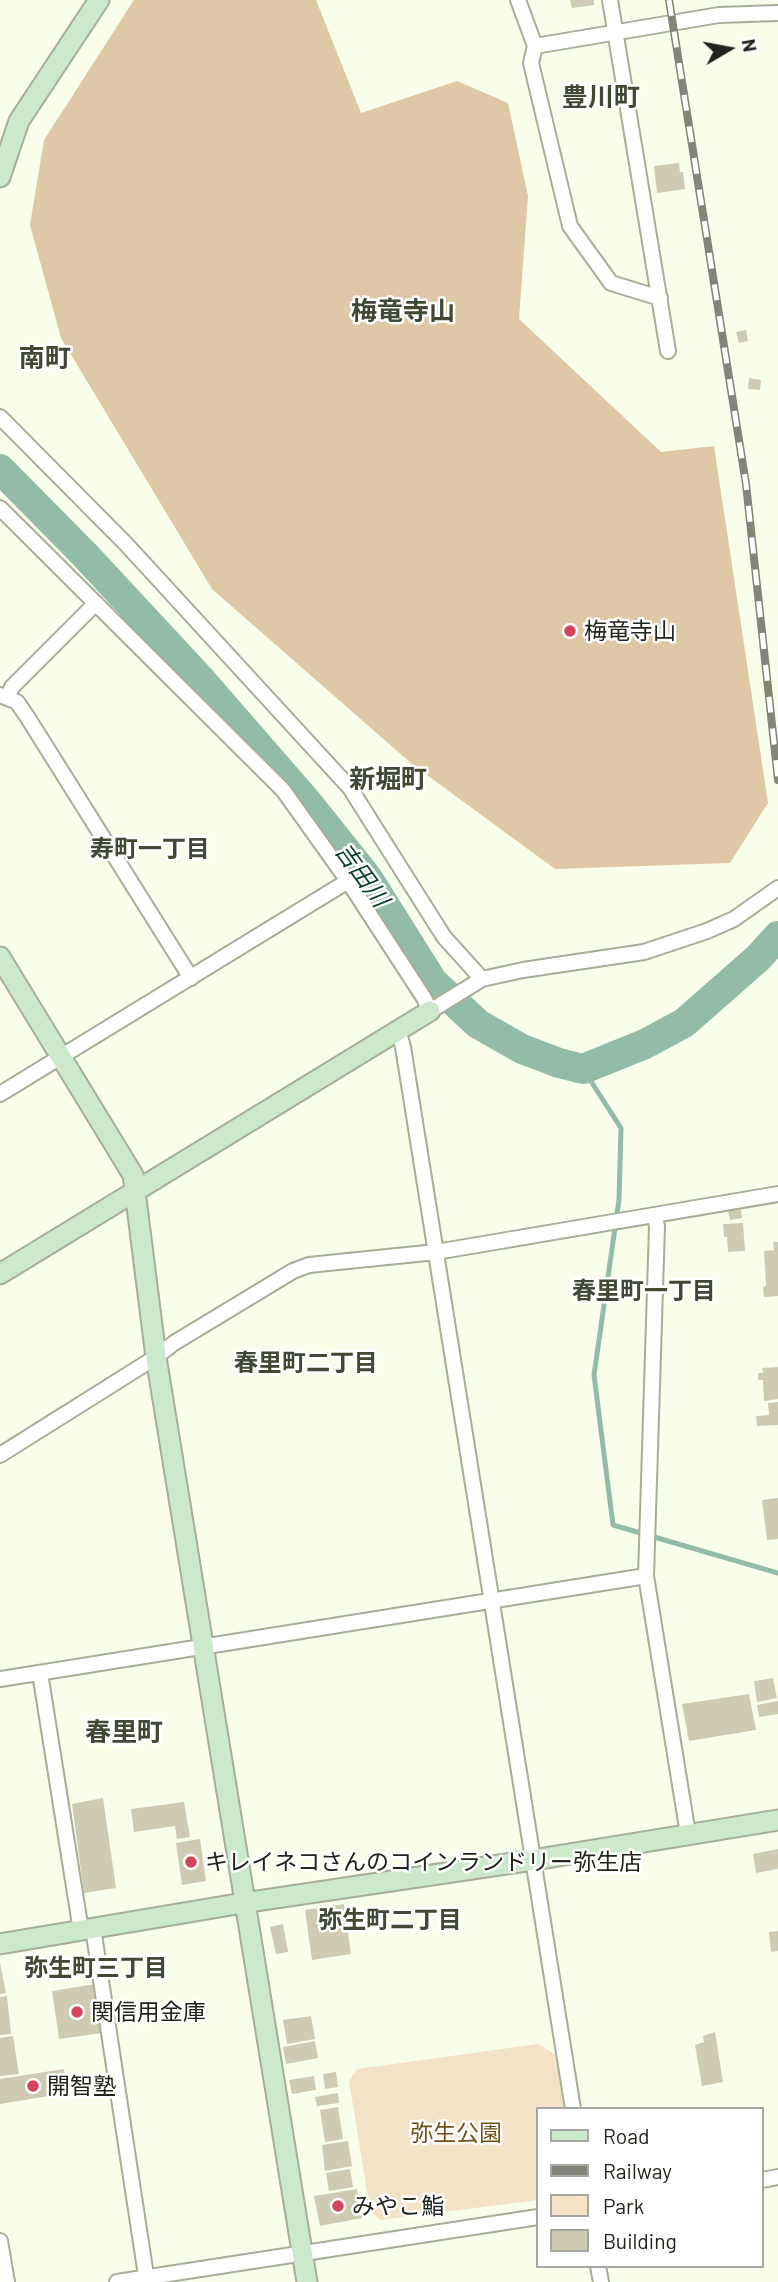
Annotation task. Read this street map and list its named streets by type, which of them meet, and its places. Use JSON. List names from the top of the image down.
{
  "districts": [
    "豊川町",
    "梅竜寺山",
    "南町",
    "新堀町",
    "寿町一丁目",
    "春里町一丁目",
    "春里町二丁目",
    "春里町",
    "弥生町二丁目",
    "弥生町三丁目"
  ],
  "water": ["吉田川"],
  "parks": ["弥生公園"],
  "places": [
    "梅竜寺山",
    "キレイネコさんのコインランドリー弥生店",
    "関信用金庫",
    "開智塾",
    "みやこ鮨"
  ],
  "legend": [
    "Road",
    "Railway",
    "Park",
    "Building"
  ],
  "north": "right"
}
